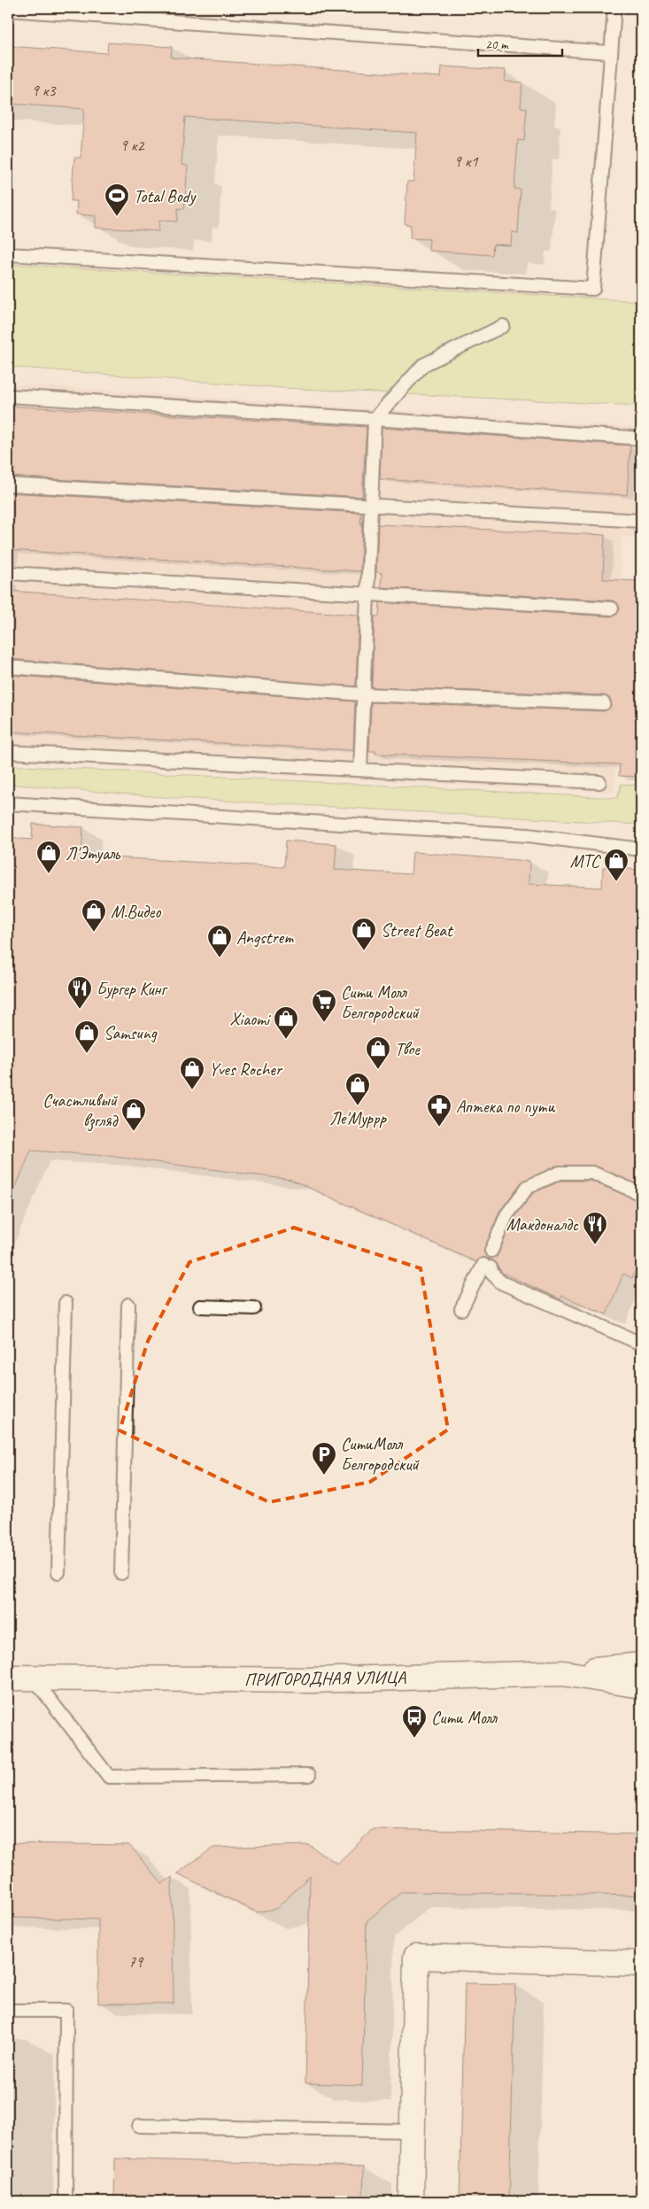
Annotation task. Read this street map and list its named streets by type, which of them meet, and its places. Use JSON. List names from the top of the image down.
{
  "streets": {
    "main road": ["ПРИГОРОДНАЯ УЛИЦА"]
  },
  "places": {
    "sports": ["Total Body"],
    "shop": [
      "Л'Этуаль",
      "МТС",
      "М.Видео",
      "Street Beat",
      "Angstrem",
      "Xiaomi",
      "Samsung",
      "Твое",
      "Yves Rocher",
      "Ле'Муррр",
      "Счастливый взгляд"
    ],
    "restaurant": ["Бургер Кинг", "Макдоналдс"],
    "supermarket": ["Сити Молл Белгородский"],
    "pharmacy": ["Аптека по пути"],
    "parking": ["СитиМолл Белгородский"],
    "bus stop": ["Сити Молл"]
  },
  "house_numbers": [
    "9 к3",
    "9 к2",
    "9 к1",
    "79"
  ],
  "scale_bar": "20 m"
}
